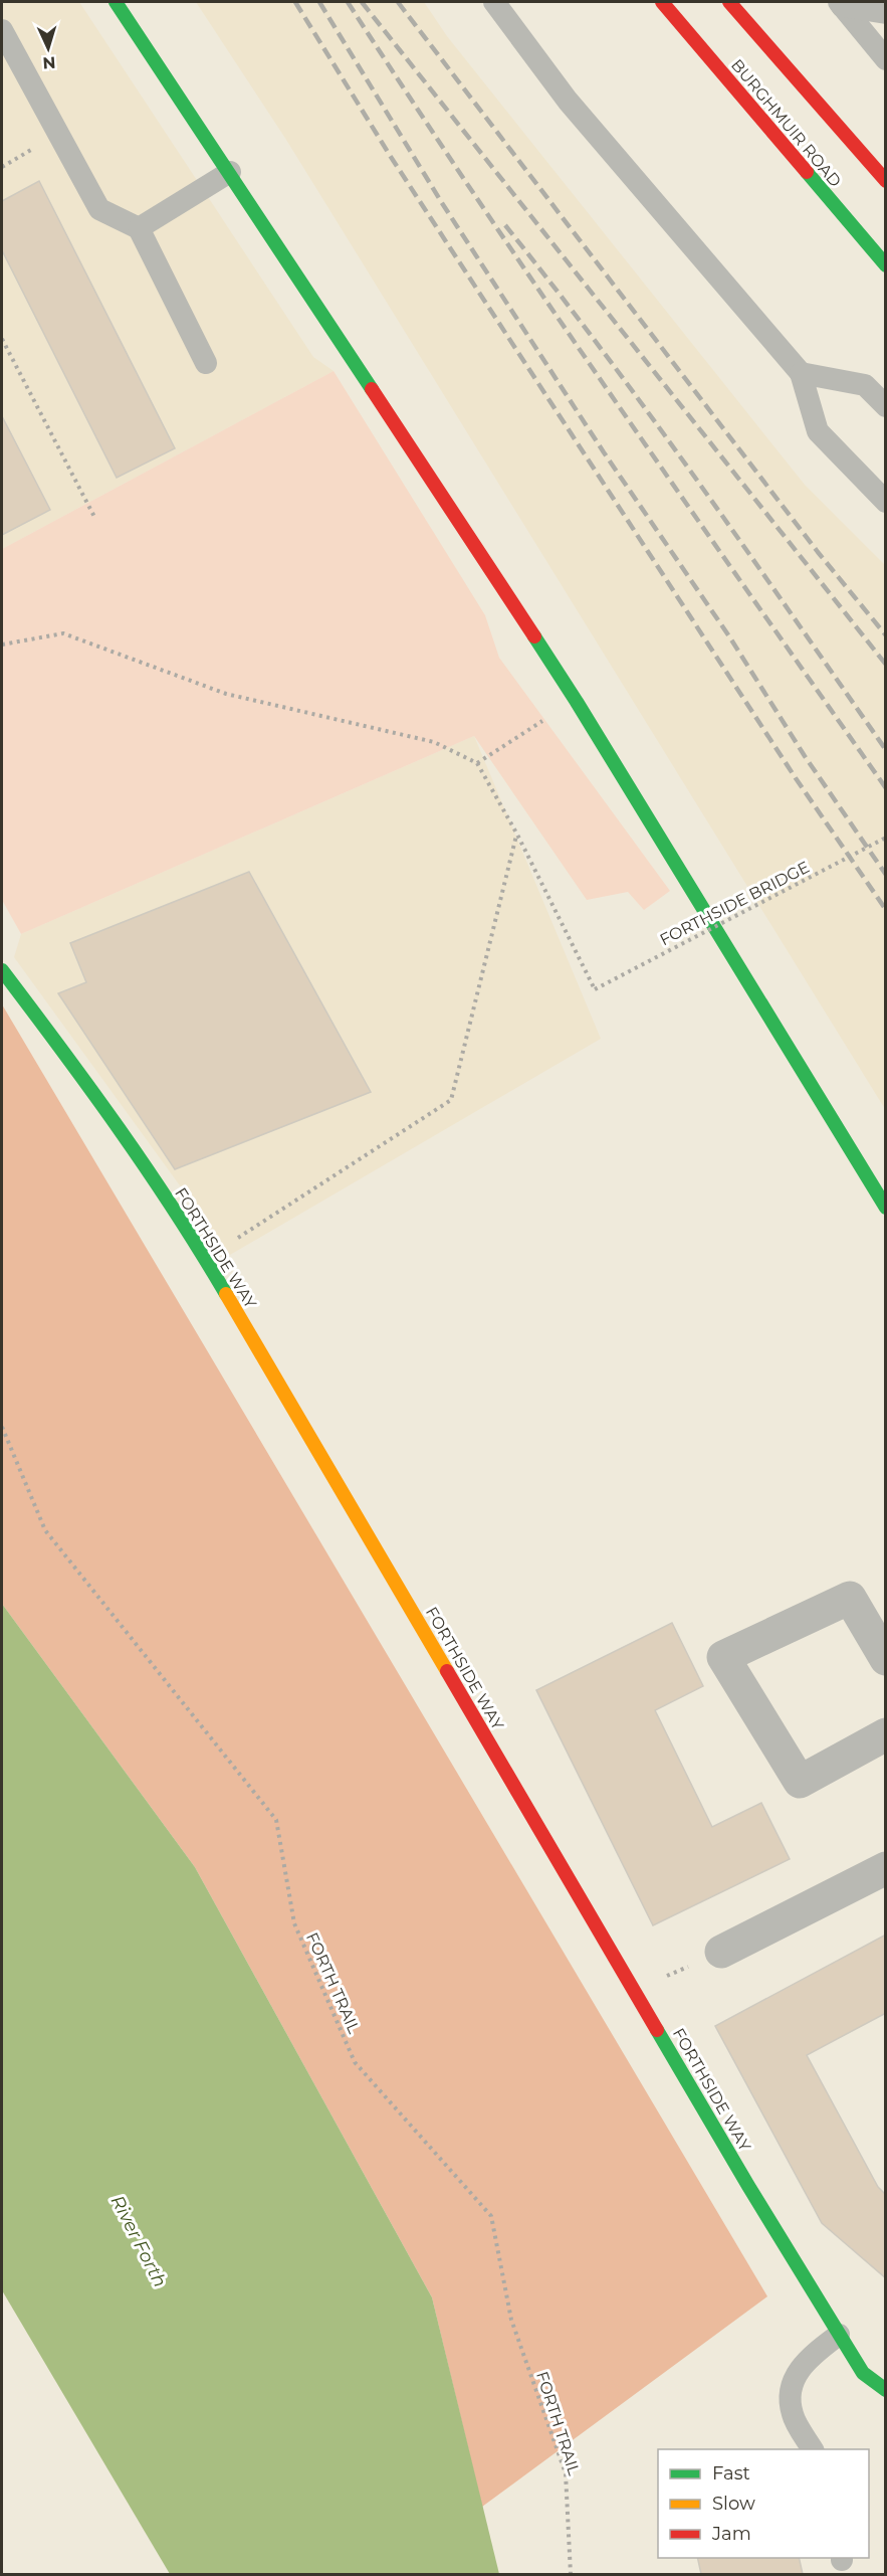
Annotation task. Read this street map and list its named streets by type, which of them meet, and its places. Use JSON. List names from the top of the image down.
{
  "streets": {
    "street": ["BURGHMUIR ROAD", "FORTHSIDE WAY"],
    "path": ["FORTHSIDE BRIDGE", "FORTH TRAIL"]
  },
  "water": ["River Forth"],
  "legend": ["Fast", "Slow", "Jam"],
  "north": "bottom"
}
